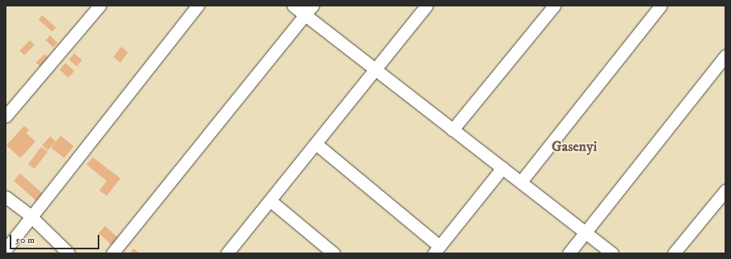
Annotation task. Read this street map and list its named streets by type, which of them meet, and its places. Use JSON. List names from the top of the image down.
{
  "districts": ["Gasenyi"],
  "scale_bar": "50 m"
}
